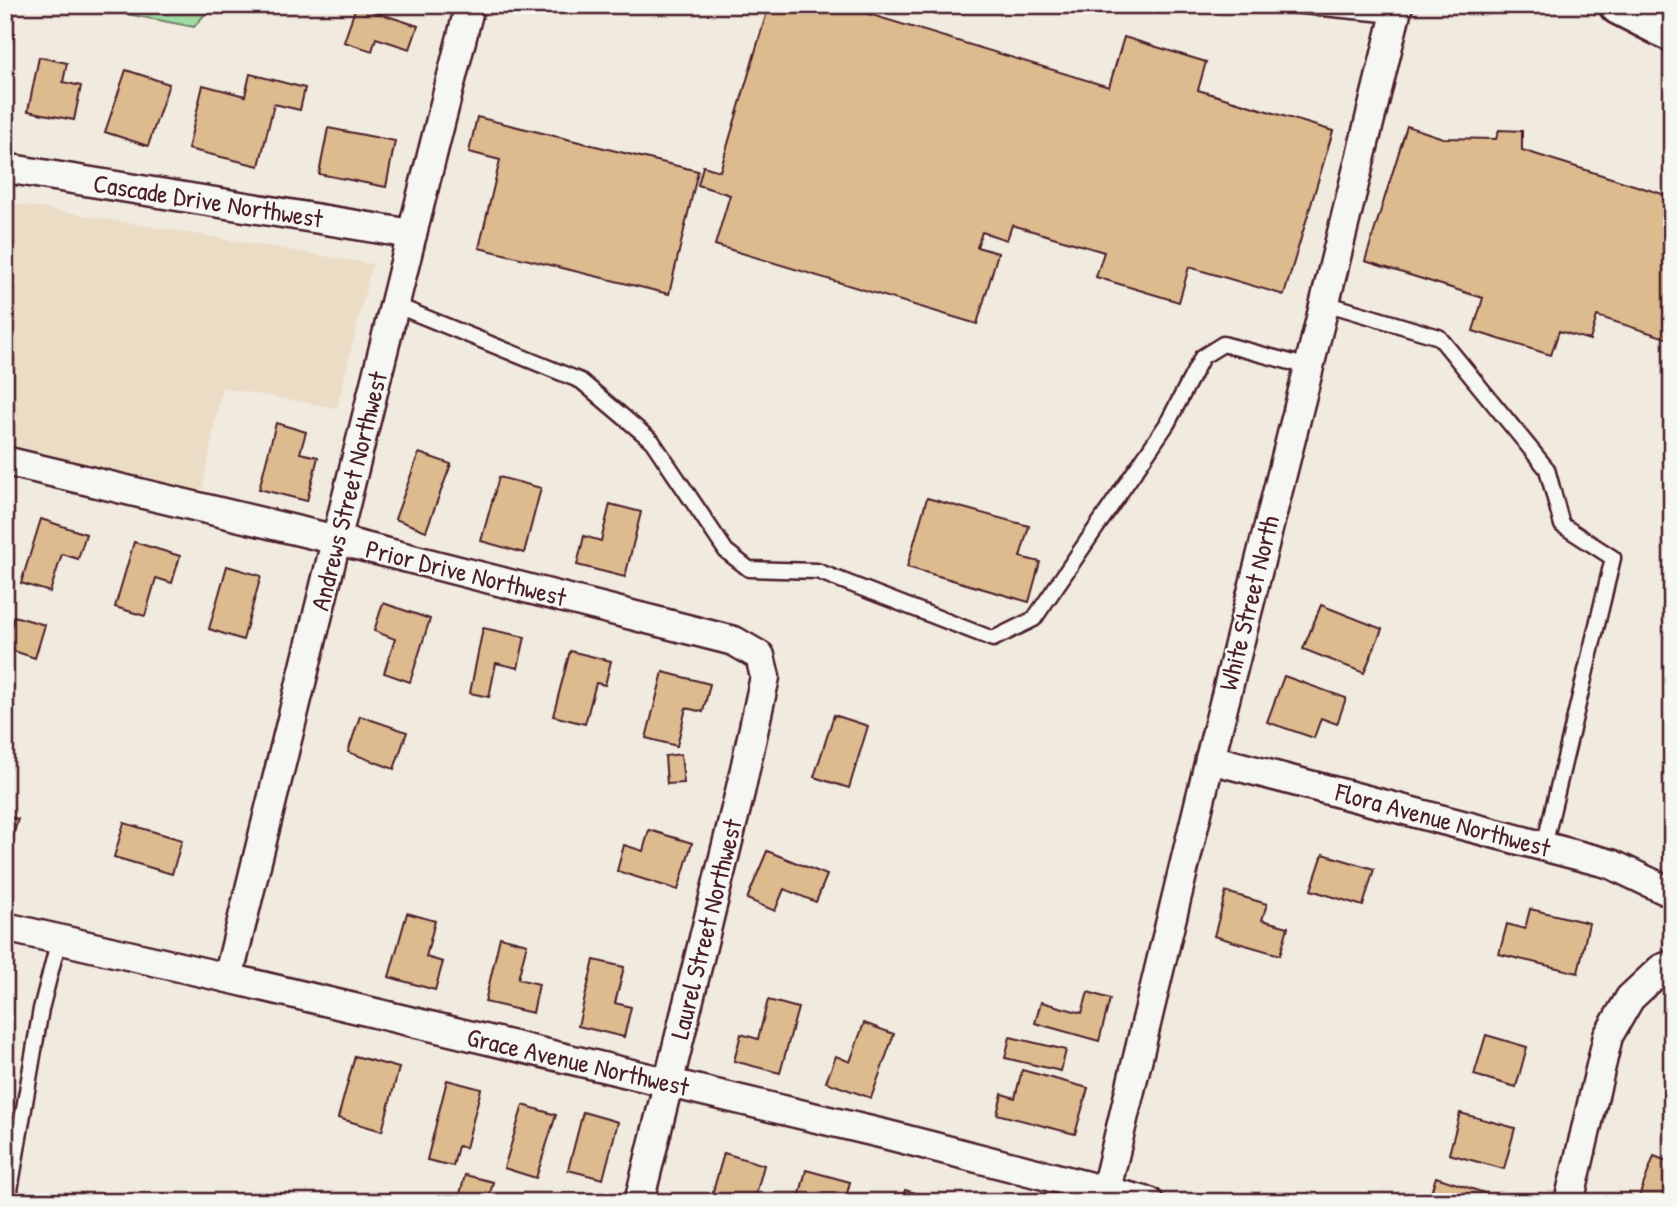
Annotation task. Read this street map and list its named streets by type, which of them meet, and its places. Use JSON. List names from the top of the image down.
{
  "streets": {
    "street": [
      "Cascade Drive Northwest",
      "Andrews Street Northwest",
      "Prior Drive Northwest",
      "White Street North",
      "Flora Avenue Northwest",
      "Laurel Street Northwest",
      "Grace Avenue Northwest"
    ]
  },
  "crossings": [
    ["Cascade Drive Northwest", "Andrews Street Northwest"],
    ["Andrews Street Northwest", "Prior Drive Northwest"],
    ["Andrews Street Northwest", "Grace Avenue Northwest"],
    ["Prior Drive Northwest", "Laurel Street Northwest"],
    ["White Street North", "Flora Avenue Northwest"],
    ["White Street North", "Grace Avenue Northwest"],
    ["Laurel Street Northwest", "Grace Avenue Northwest"]
  ]
}
